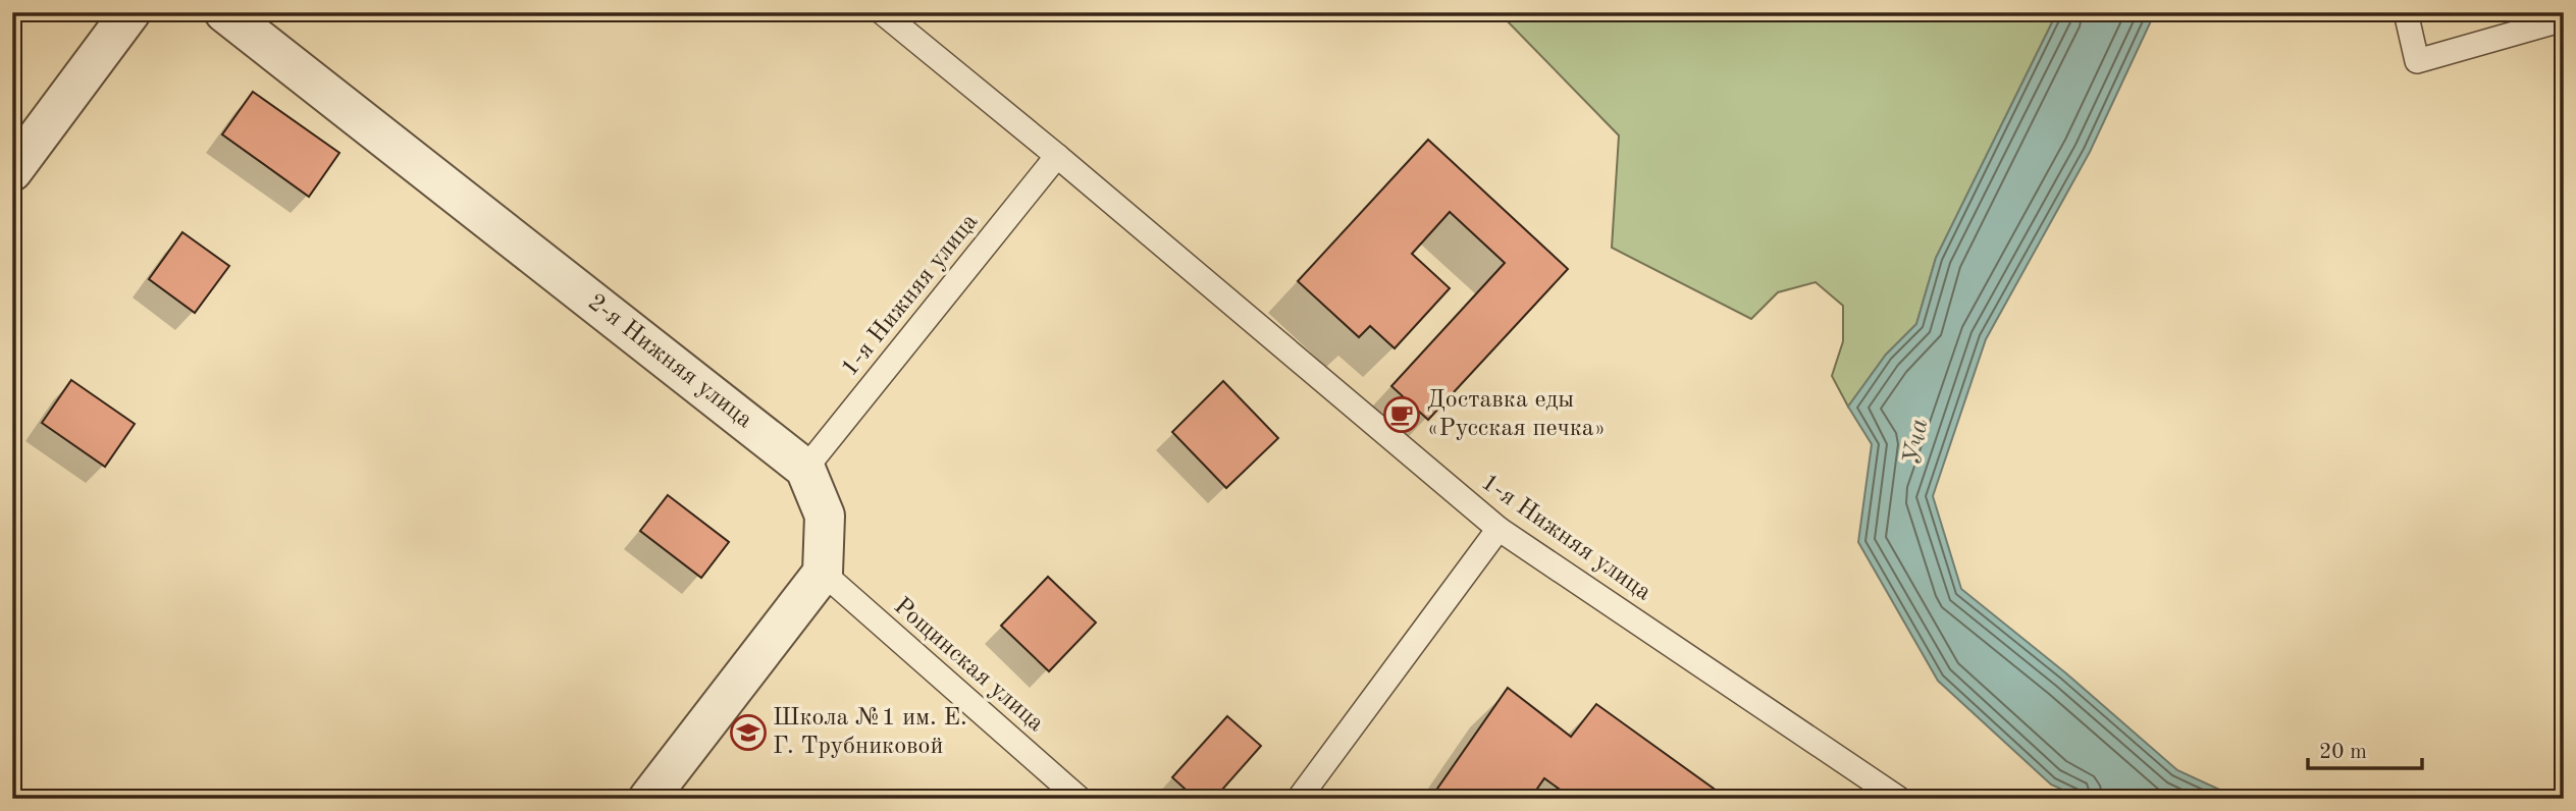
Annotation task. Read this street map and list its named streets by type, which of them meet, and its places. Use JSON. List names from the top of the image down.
{
  "streets": {
    "street": ["2-я Нижняя улица"],
    "lane": ["1-я Нижняя улица", "Рощинская улица"]
  },
  "crossings": [
    ["1-я Нижняя улица", "2-я Нижняя улица"],
    ["2-я Нижняя улица", "Рощинская улица"]
  ],
  "water": ["Уча"],
  "places": {
    "cafe": ["Доставка еды «Русская печка»"],
    "school or university": ["Школа №1 им. Е. Г. Трубниковой"]
  },
  "scale_bar": "20 m"
}
